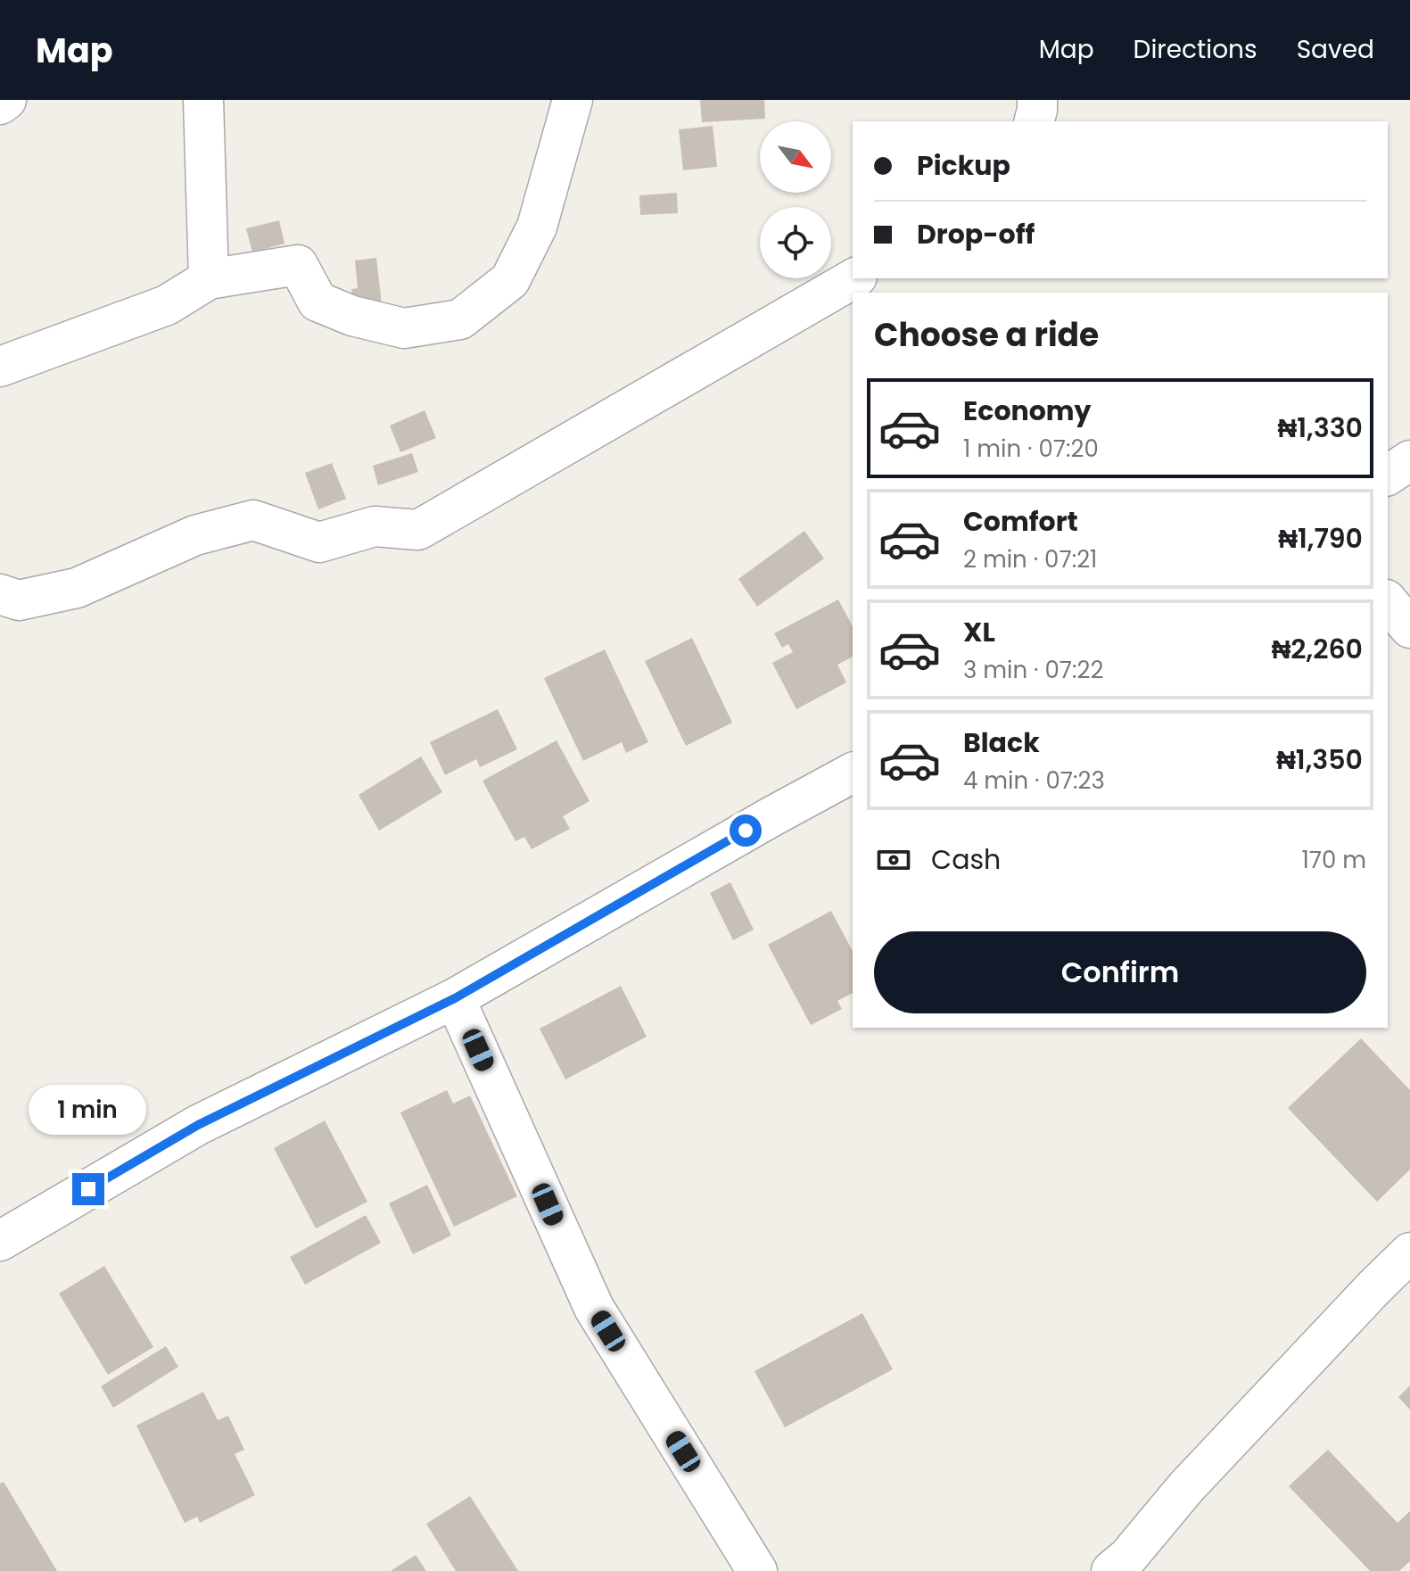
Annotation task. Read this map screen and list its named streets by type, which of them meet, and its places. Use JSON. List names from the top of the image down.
{
  "north": "bottom right",
  "page": {
    "header": "Map",
    "nav": ["Map", "Directions", "Saved"],
    "banner": ["Pickup", "Drop-off"],
    "heading": "Choose a ride",
    "list": [
      {
        "name": "Economy",
        "note": "1 min · 07:20",
        "value": "₦1,330"
      },
      {
        "name": "Comfort",
        "note": "2 min · 07:21",
        "value": "₦1,790"
      },
      {
        "name": "XL",
        "note": "3 min · 07:22",
        "value": "₦2,260"
      },
      {
        "name": "Black",
        "note": "4 min · 07:23",
        "value": "₦1,350"
      }
    ],
    "pay": ["Cash", "170 m"],
    "buttons": "Confirm",
    "bubble": "1 min"
  }
}
